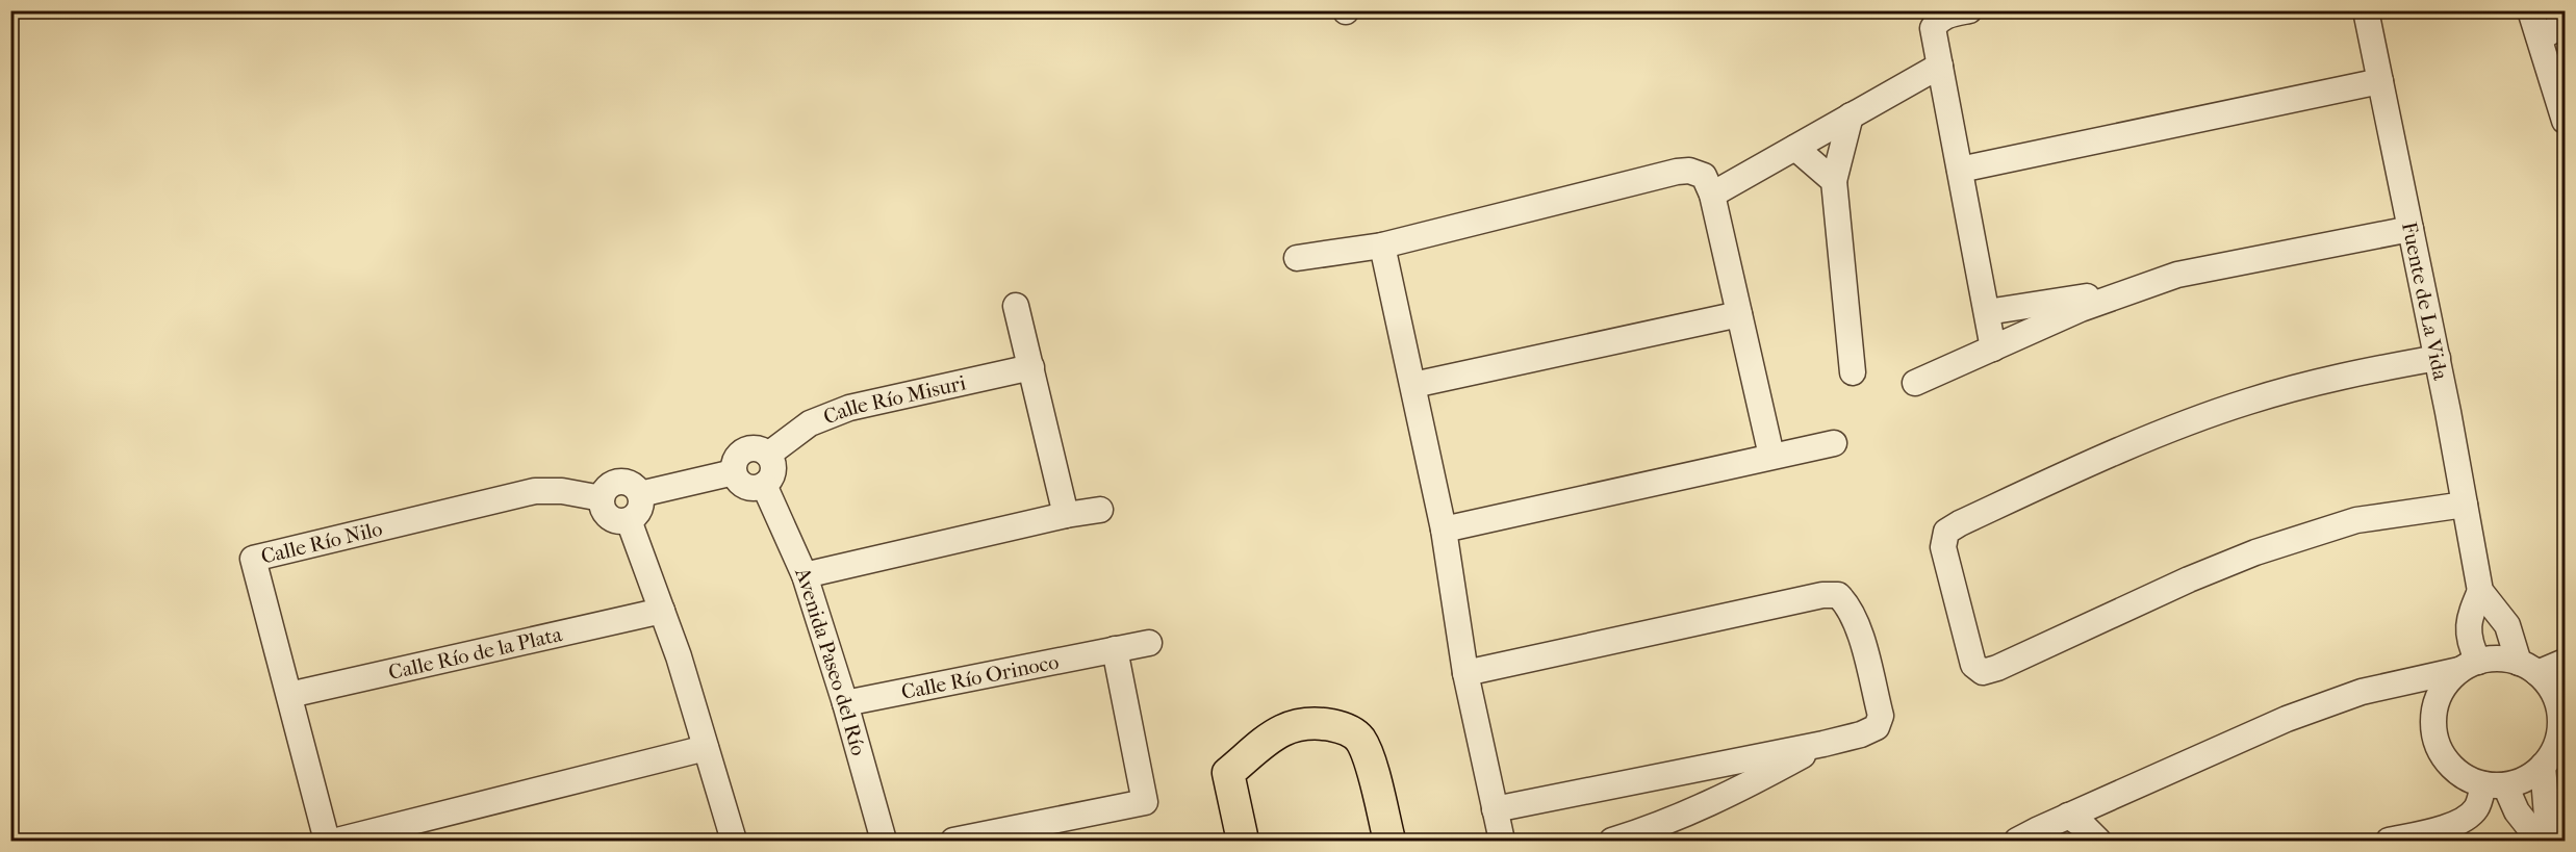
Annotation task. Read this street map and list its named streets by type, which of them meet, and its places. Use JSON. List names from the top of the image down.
{
  "streets": {
    "street": [
      "Fuente de La Vida",
      "Calle Río Misuri",
      "Calle Río Nilo",
      "Calle Río de la Plata",
      "Avenida Paseo del Río",
      "Calle Río Orinoco"
    ]
  },
  "crossings": [
    ["Calle Río Misuri", "Avenida Paseo del Río"],
    ["Calle Río Nilo", "Calle Río de la Plata"],
    ["Avenida Paseo del Río", "Calle Río Orinoco"]
  ]
}
